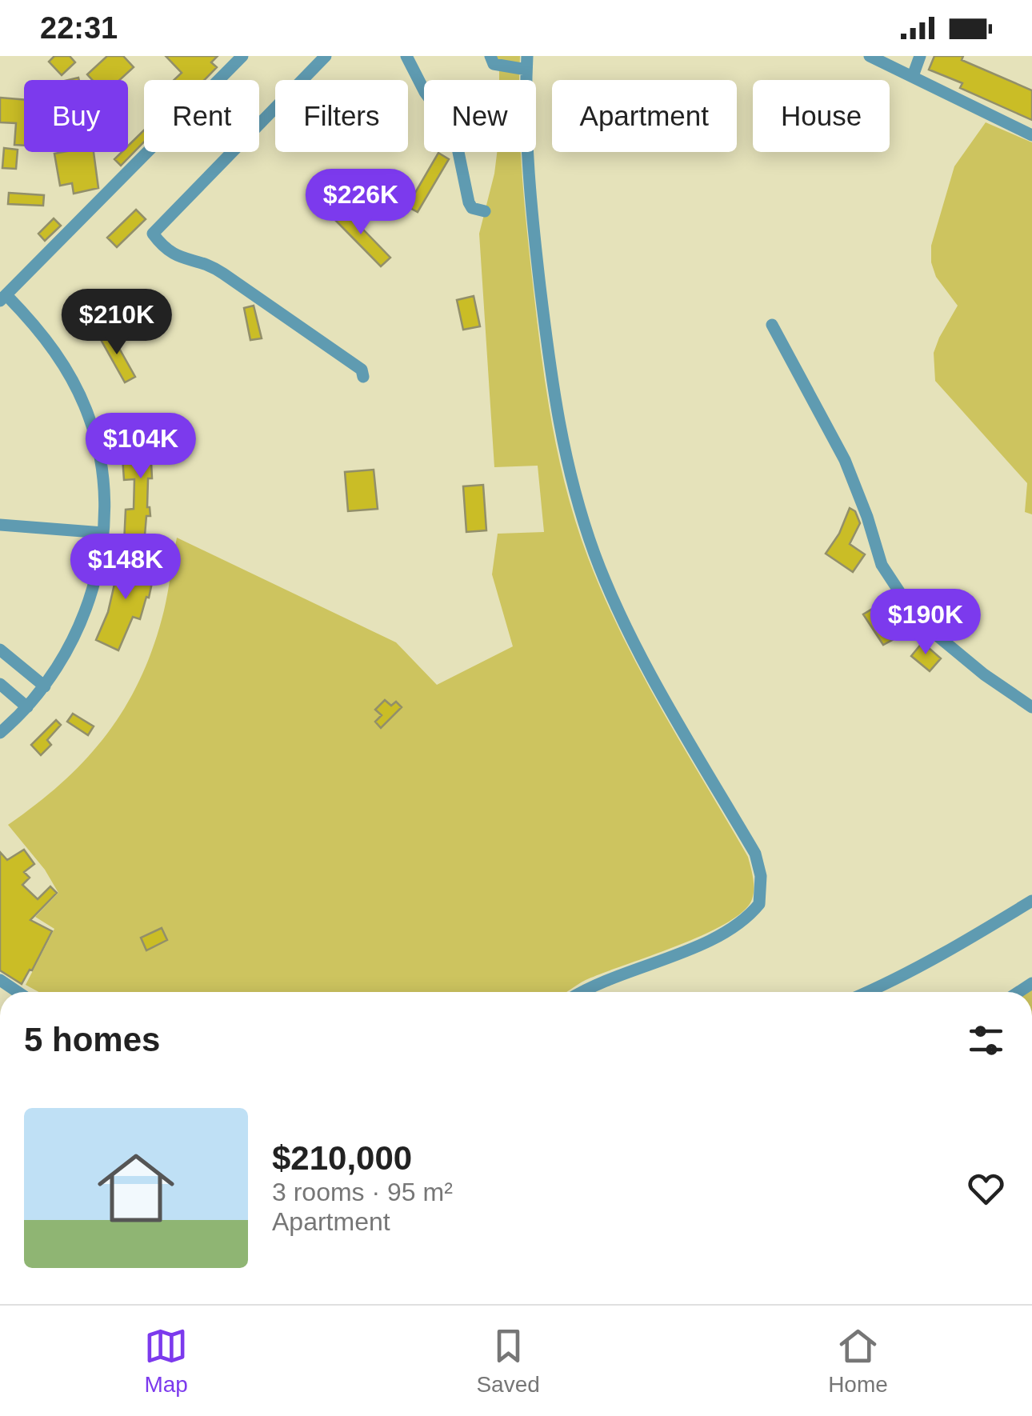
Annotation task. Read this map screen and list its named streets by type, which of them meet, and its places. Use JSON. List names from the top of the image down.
{
  "page": {
    "status": "22:31",
    "chip": [
      "Buy",
      "Rent",
      "Filters",
      "New",
      "Apartment",
      "House"
    ],
    "price": [
      "$226K",
      "$210K",
      "$104K",
      "$148K",
      "$190K"
    ],
    "heading": "5 homes",
    "list": [
      {
        "name": "$210,000",
        "note": "3 rooms · 95 m² · Apartment"
      }
    ],
    "tabs": ["Map", "Saved", "Home"]
  }
}
